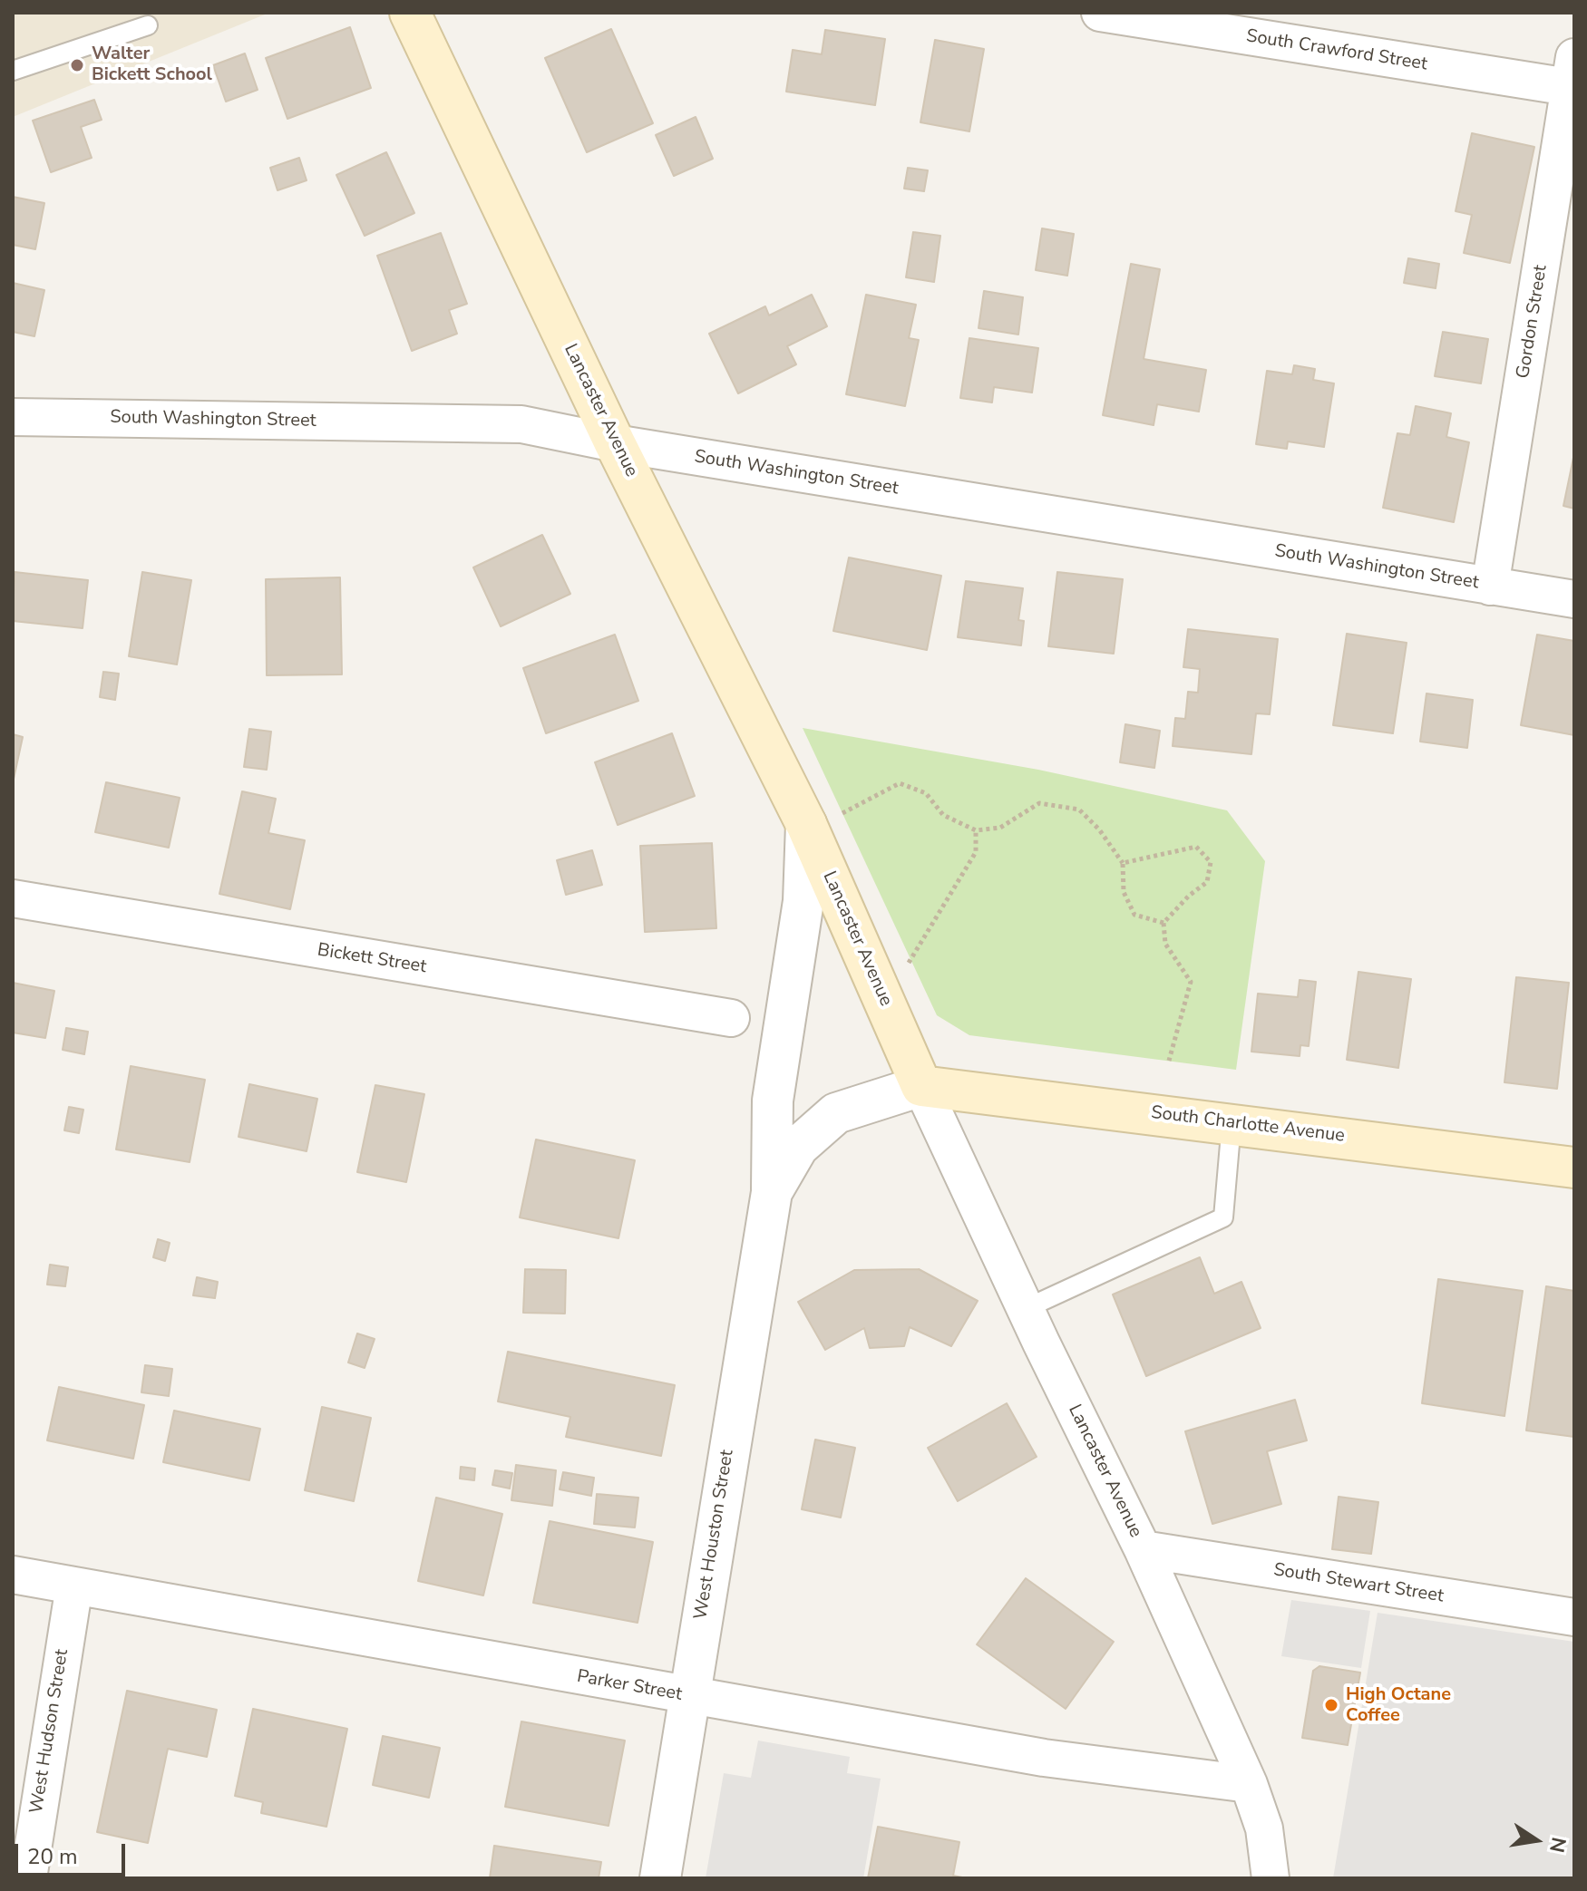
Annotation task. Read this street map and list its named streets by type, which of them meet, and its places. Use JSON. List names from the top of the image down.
{
  "streets": {
    "main road": ["Lancaster Avenue", "South Charlotte Avenue"],
    "street": [
      "South Crawford Street",
      "Gordon Street",
      "South Washington Street",
      "Bickett Street",
      "West Houston Street",
      "South Stewart Street",
      "Parker Street",
      "West Hudson Street"
    ]
  },
  "crossings": [
    ["South Crawford Street", "Gordon Street"],
    ["Gordon Street", "South Washington Street"],
    ["Lancaster Avenue", "South Washington Street"],
    ["Lancaster Avenue", "South Charlotte Avenue"],
    ["Lancaster Avenue", "West Houston Street"],
    ["Lancaster Avenue", "South Stewart Street"],
    ["Lancaster Avenue", "Parker Street"],
    ["South Charlotte Avenue", "West Houston Street"],
    ["West Houston Street", "Parker Street"],
    ["Parker Street", "West Hudson Street"]
  ],
  "places": ["Walter Bickett School", "High Octane Coffee"],
  "scale_bar": "20 m",
  "north": "right"
}
